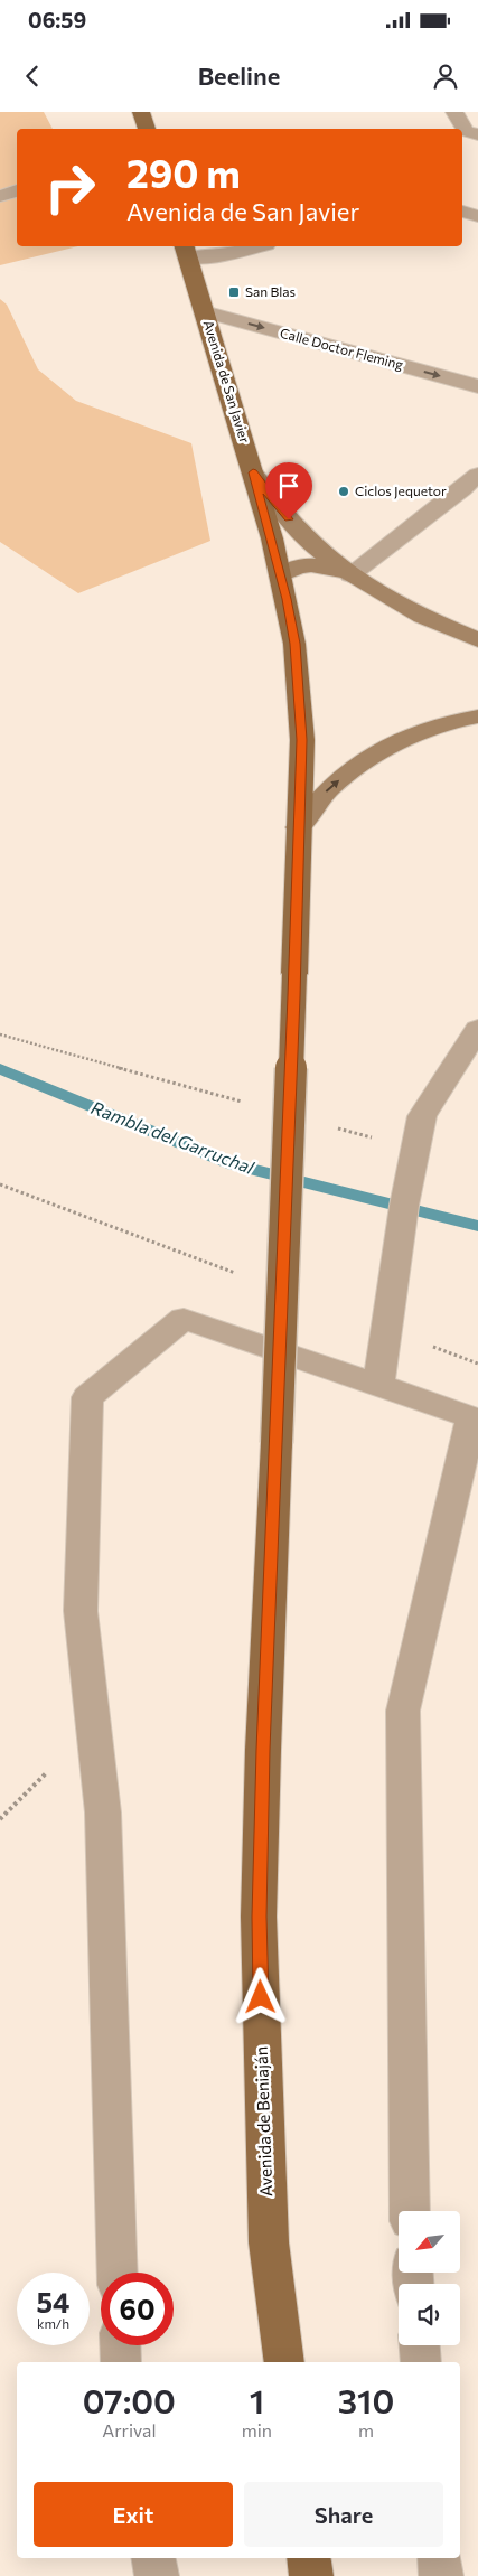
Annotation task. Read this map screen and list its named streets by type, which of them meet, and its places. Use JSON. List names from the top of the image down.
{
  "streets": {
    "main road": ["Avenida de San Javier", "Avenida de Beniaján"],
    "street": ["Calle Doctor Fleming"]
  },
  "crossings": [
    ["Calle Doctor Fleming", "Avenida de San Javier"],
    ["Avenida de San Javier", "Avenida de Beniaján"]
  ],
  "one_way": ["Calle Doctor Fleming"],
  "water": ["Rambla del Garruchal"],
  "places": {
    "transit": ["San Blas"],
    "other": ["Ciclos Jequetor"]
  },
  "north": "bottom left",
  "page": {
    "status": "06:59",
    "header": "Beeline",
    "turn": ["290 m", "Avenida de San Javier"],
    "speed": "54 km/h",
    "limit": "60",
    "eta": [
      "07:00",
      "Arrival",
      "1",
      "min",
      "310",
      "m"
    ],
    "buttons": ["Exit", "Share"]
  }
}
